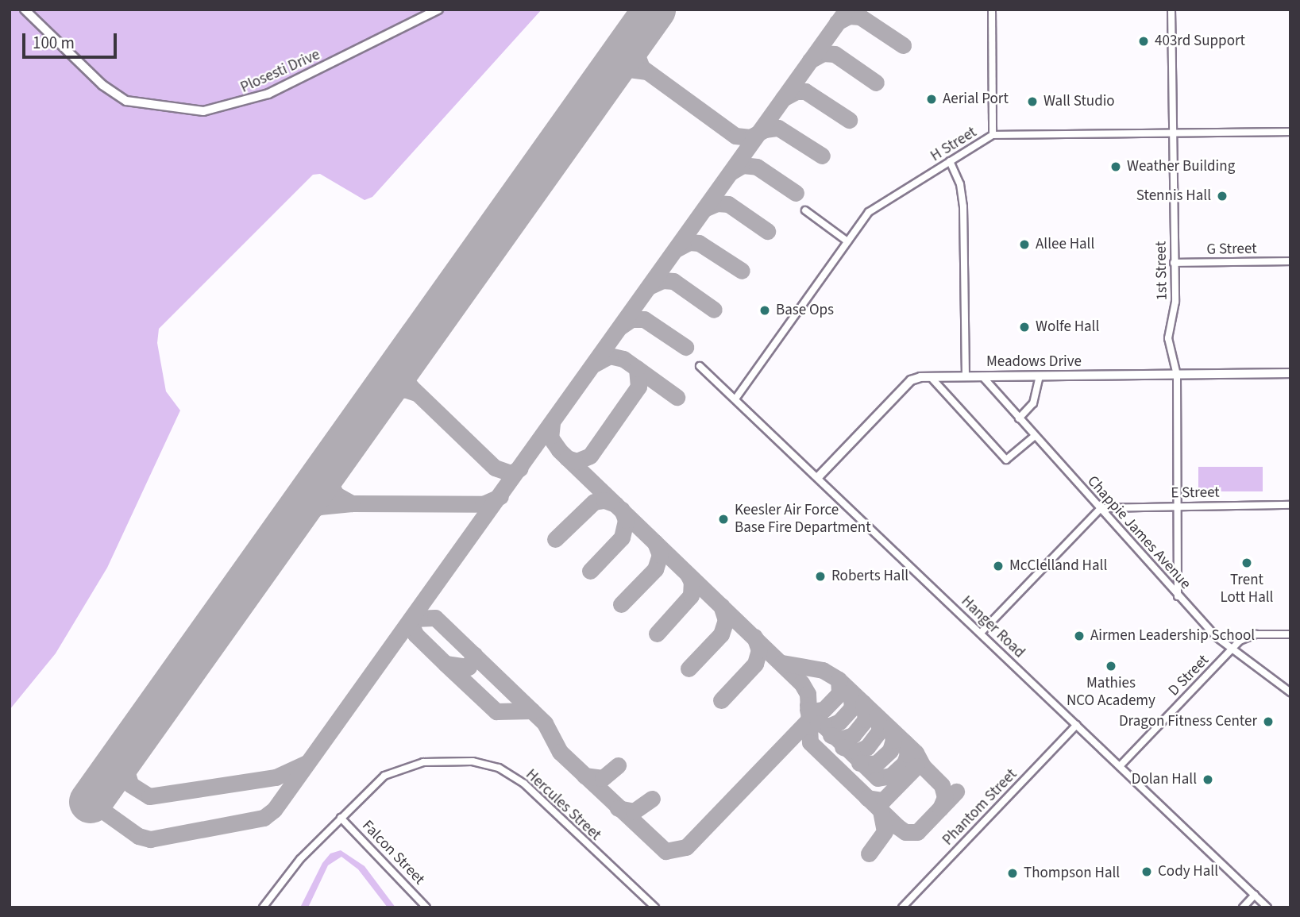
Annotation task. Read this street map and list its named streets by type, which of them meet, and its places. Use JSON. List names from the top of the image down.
{
  "streets": {
    "street": [
      "Plosesti Drive",
      "H Street",
      "G Street",
      "1st Street",
      "Meadows Drive",
      "E Street",
      "Chappie James Avenue",
      "Hanger Road",
      "D Street",
      "Hercules Street",
      "Phantom Street",
      "Falcon Street"
    ]
  },
  "crossings": [
    ["H Street", "1st Street"],
    ["H Street", "Hanger Road"],
    ["G Street", "1st Street"],
    ["1st Street", "Meadows Drive"],
    ["1st Street", "E Street"],
    ["1st Street", "Chappie James Avenue"],
    ["Meadows Drive", "Chappie James Avenue"],
    ["Meadows Drive", "Hanger Road"],
    ["E Street", "Chappie James Avenue"],
    ["Chappie James Avenue", "D Street"],
    ["Hanger Road", "D Street"],
    ["Hanger Road", "Phantom Street"],
    ["Hercules Street", "Falcon Street"]
  ],
  "places": [
    "403rd Support",
    "Aerial Port",
    "Wall Studio",
    "Weather Building",
    "Stennis Hall",
    "Allee Hall",
    "Base Ops",
    "Wolfe Hall",
    "Keesler Air Force Base Fire Department",
    "Trent Lott Hall",
    "McClelland Hall",
    "Roberts Hall",
    "Airmen Leadership School",
    "Mathies NCO Academy",
    "Dragon Fitness Center",
    "Dolan Hall",
    "Cody Hall",
    "Thompson Hall"
  ],
  "scale_bar": "100 m"
}
